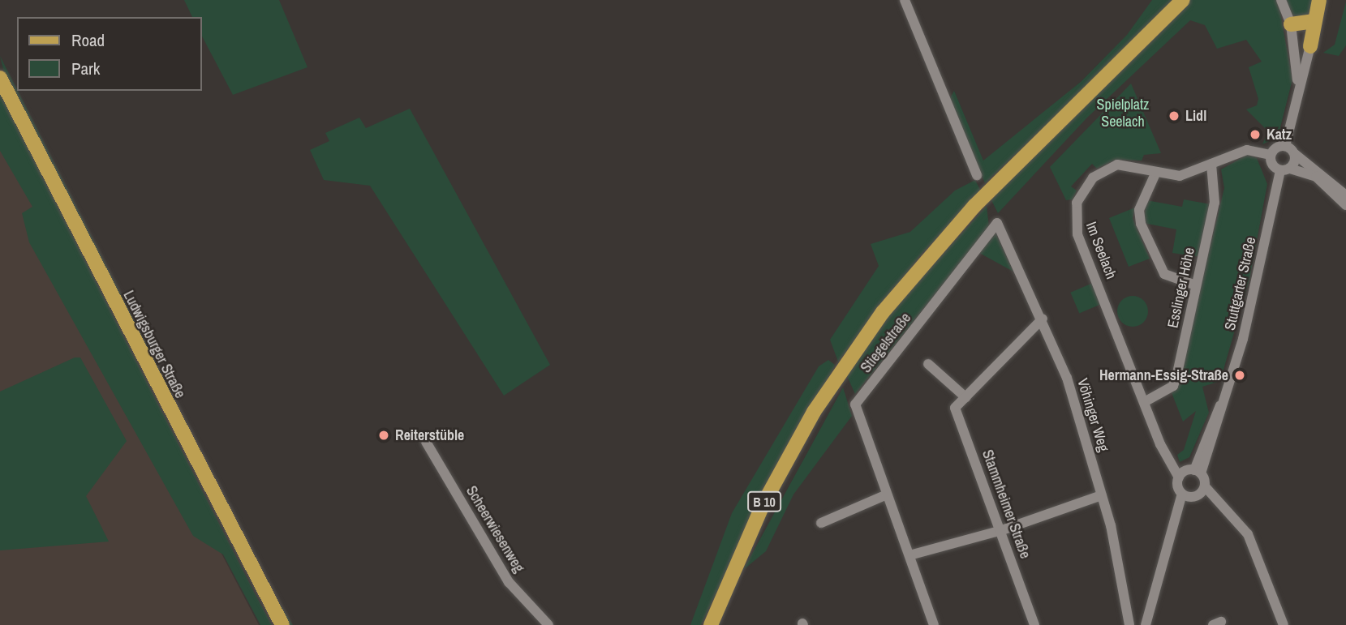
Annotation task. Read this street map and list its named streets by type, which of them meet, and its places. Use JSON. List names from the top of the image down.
{
  "streets": {
    "main road": ["Ludwigsburger Straße", "B 10"],
    "street": [
      "Im Seelach",
      "Stuttgarter Straße",
      "Esslinger Höhe",
      "Stiegelstraße",
      "Vöhinger Weg",
      "Stammheimer Straße",
      "Scheerwiesenweg"
    ]
  },
  "crossings": [
    ["Im Seelach", "Esslinger Höhe"],
    ["Stiegelstraße", "Vöhinger Weg"]
  ],
  "parks": ["Spielplatz Seelach"],
  "places": [
    "Lidl",
    "Katz",
    "Hermann-Essig-Straße",
    "Reiterstüble"
  ],
  "legend": ["Road", "Park"]
}
